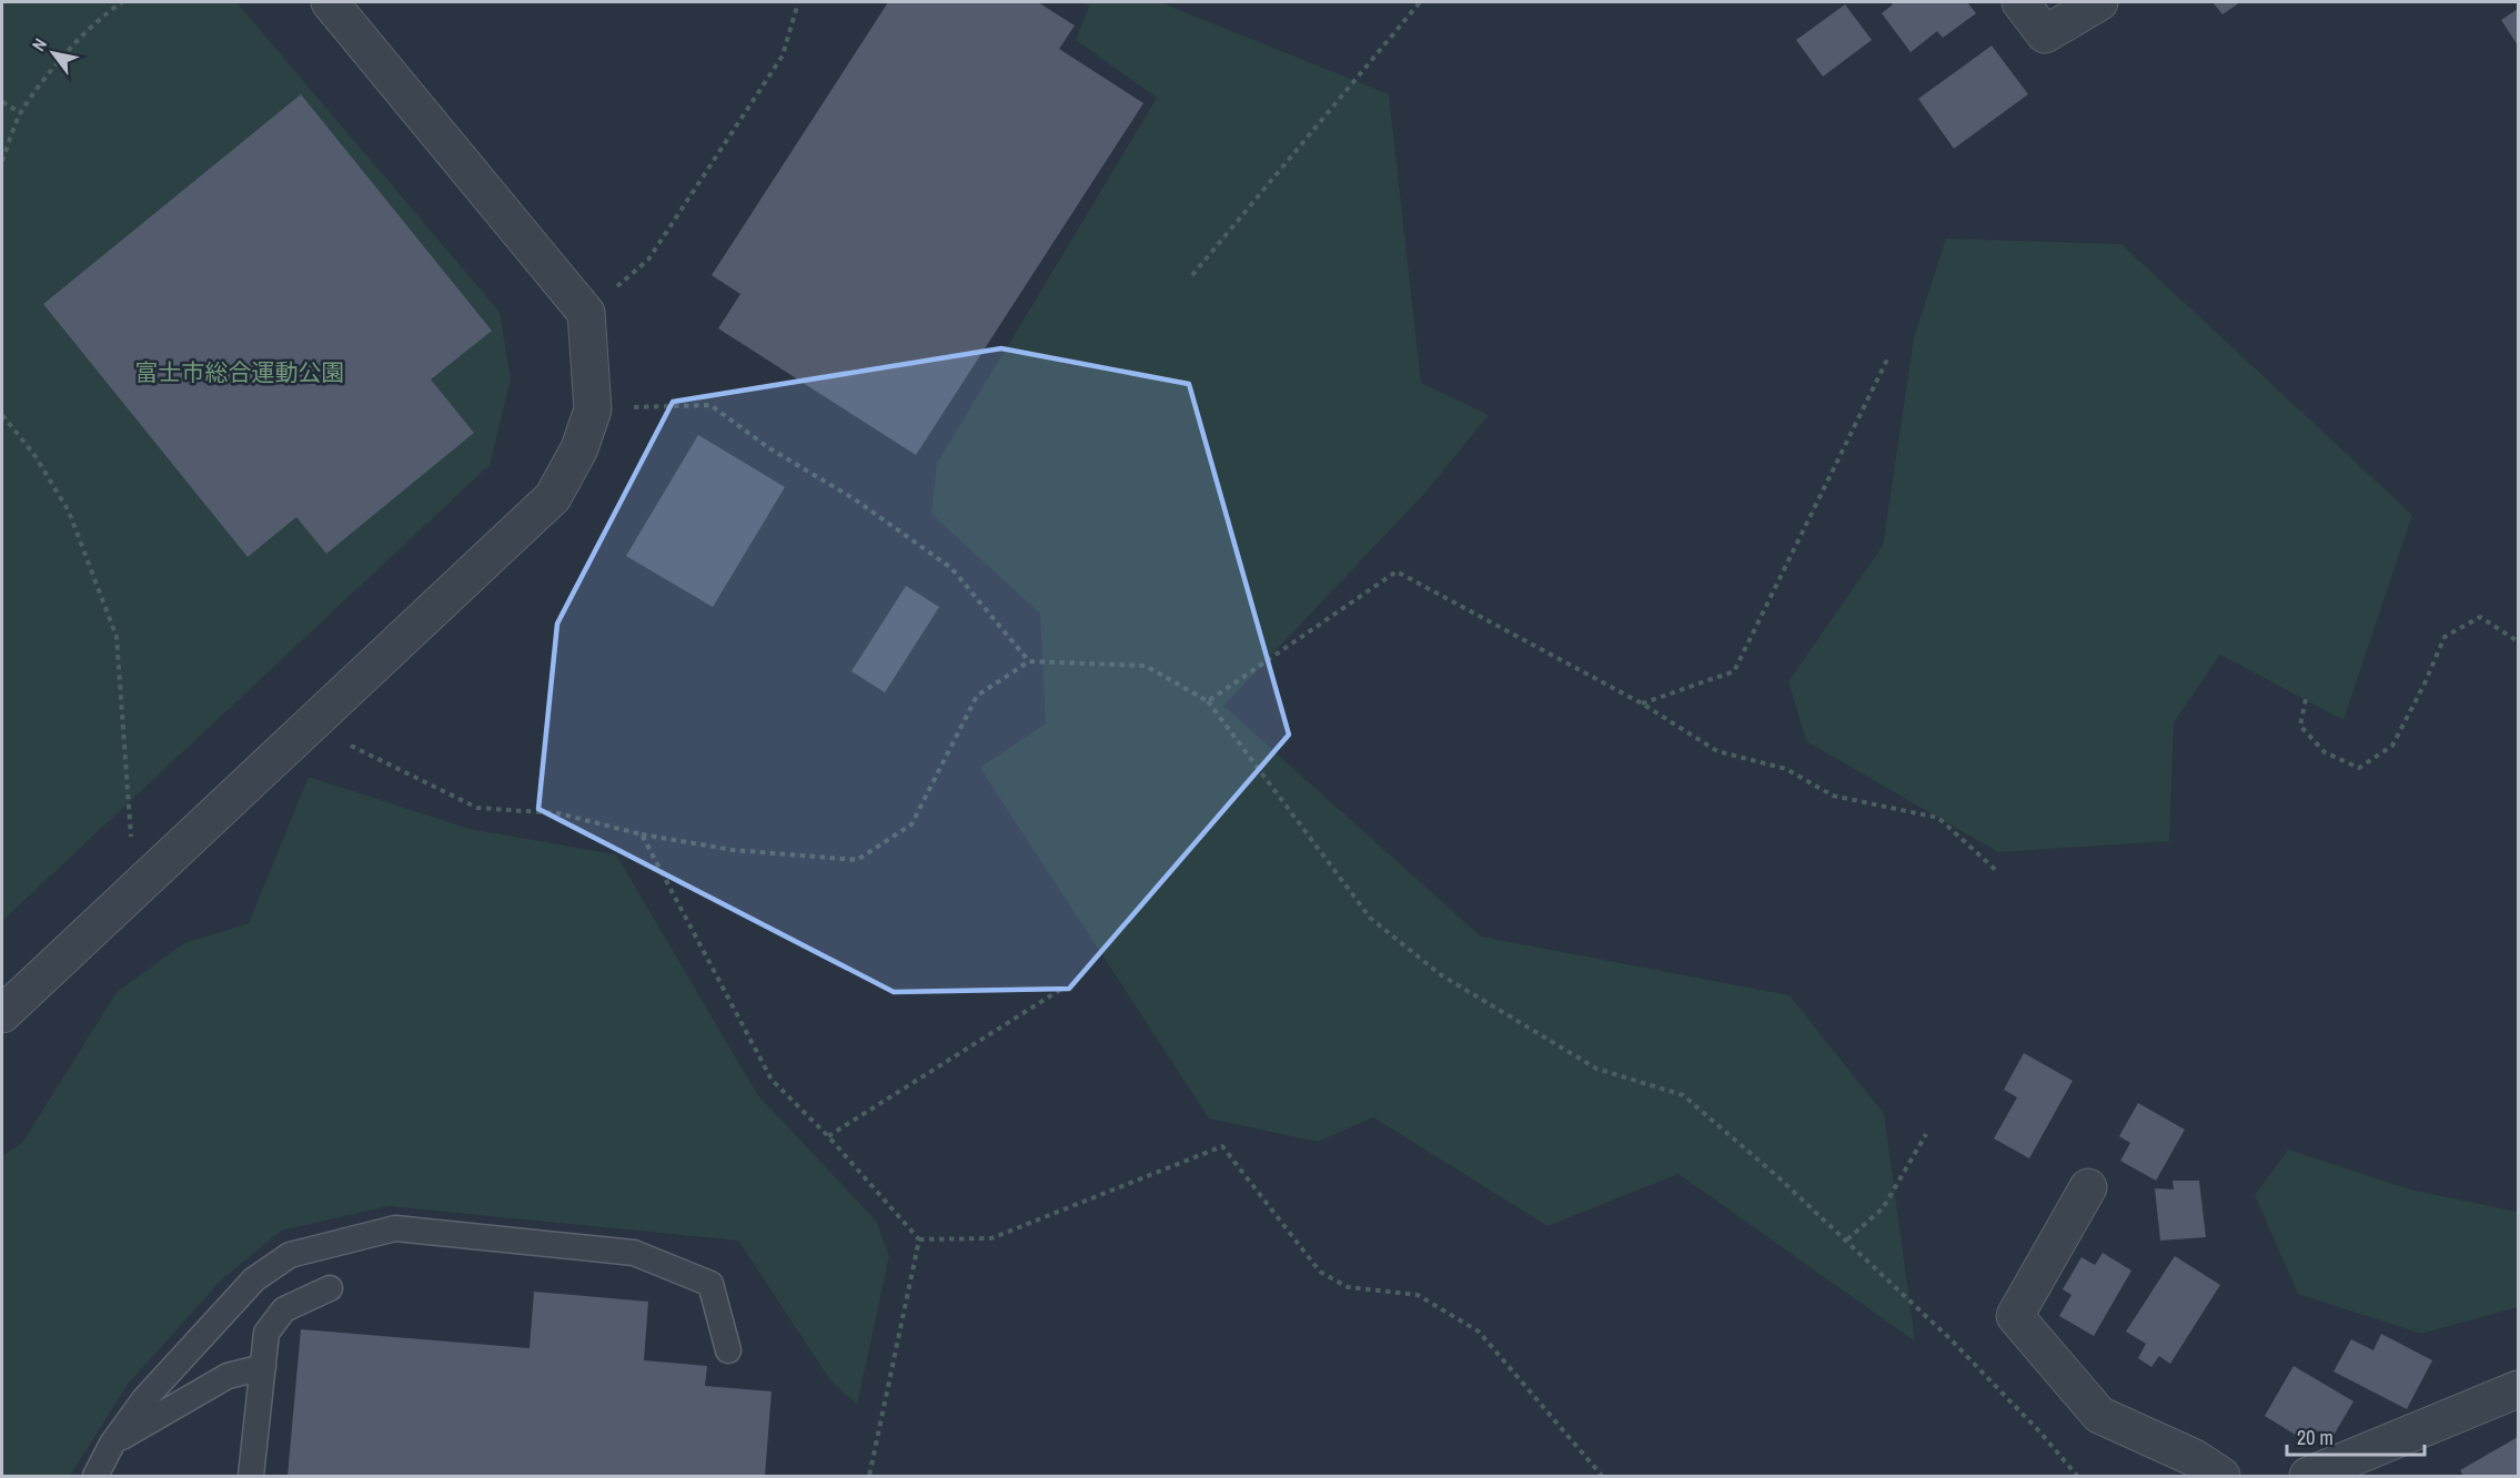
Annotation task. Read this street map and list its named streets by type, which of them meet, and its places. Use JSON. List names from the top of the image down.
{
  "parks": ["富士市総合運動公園"],
  "scale_bar": "20 m",
  "north": "top left"
}
